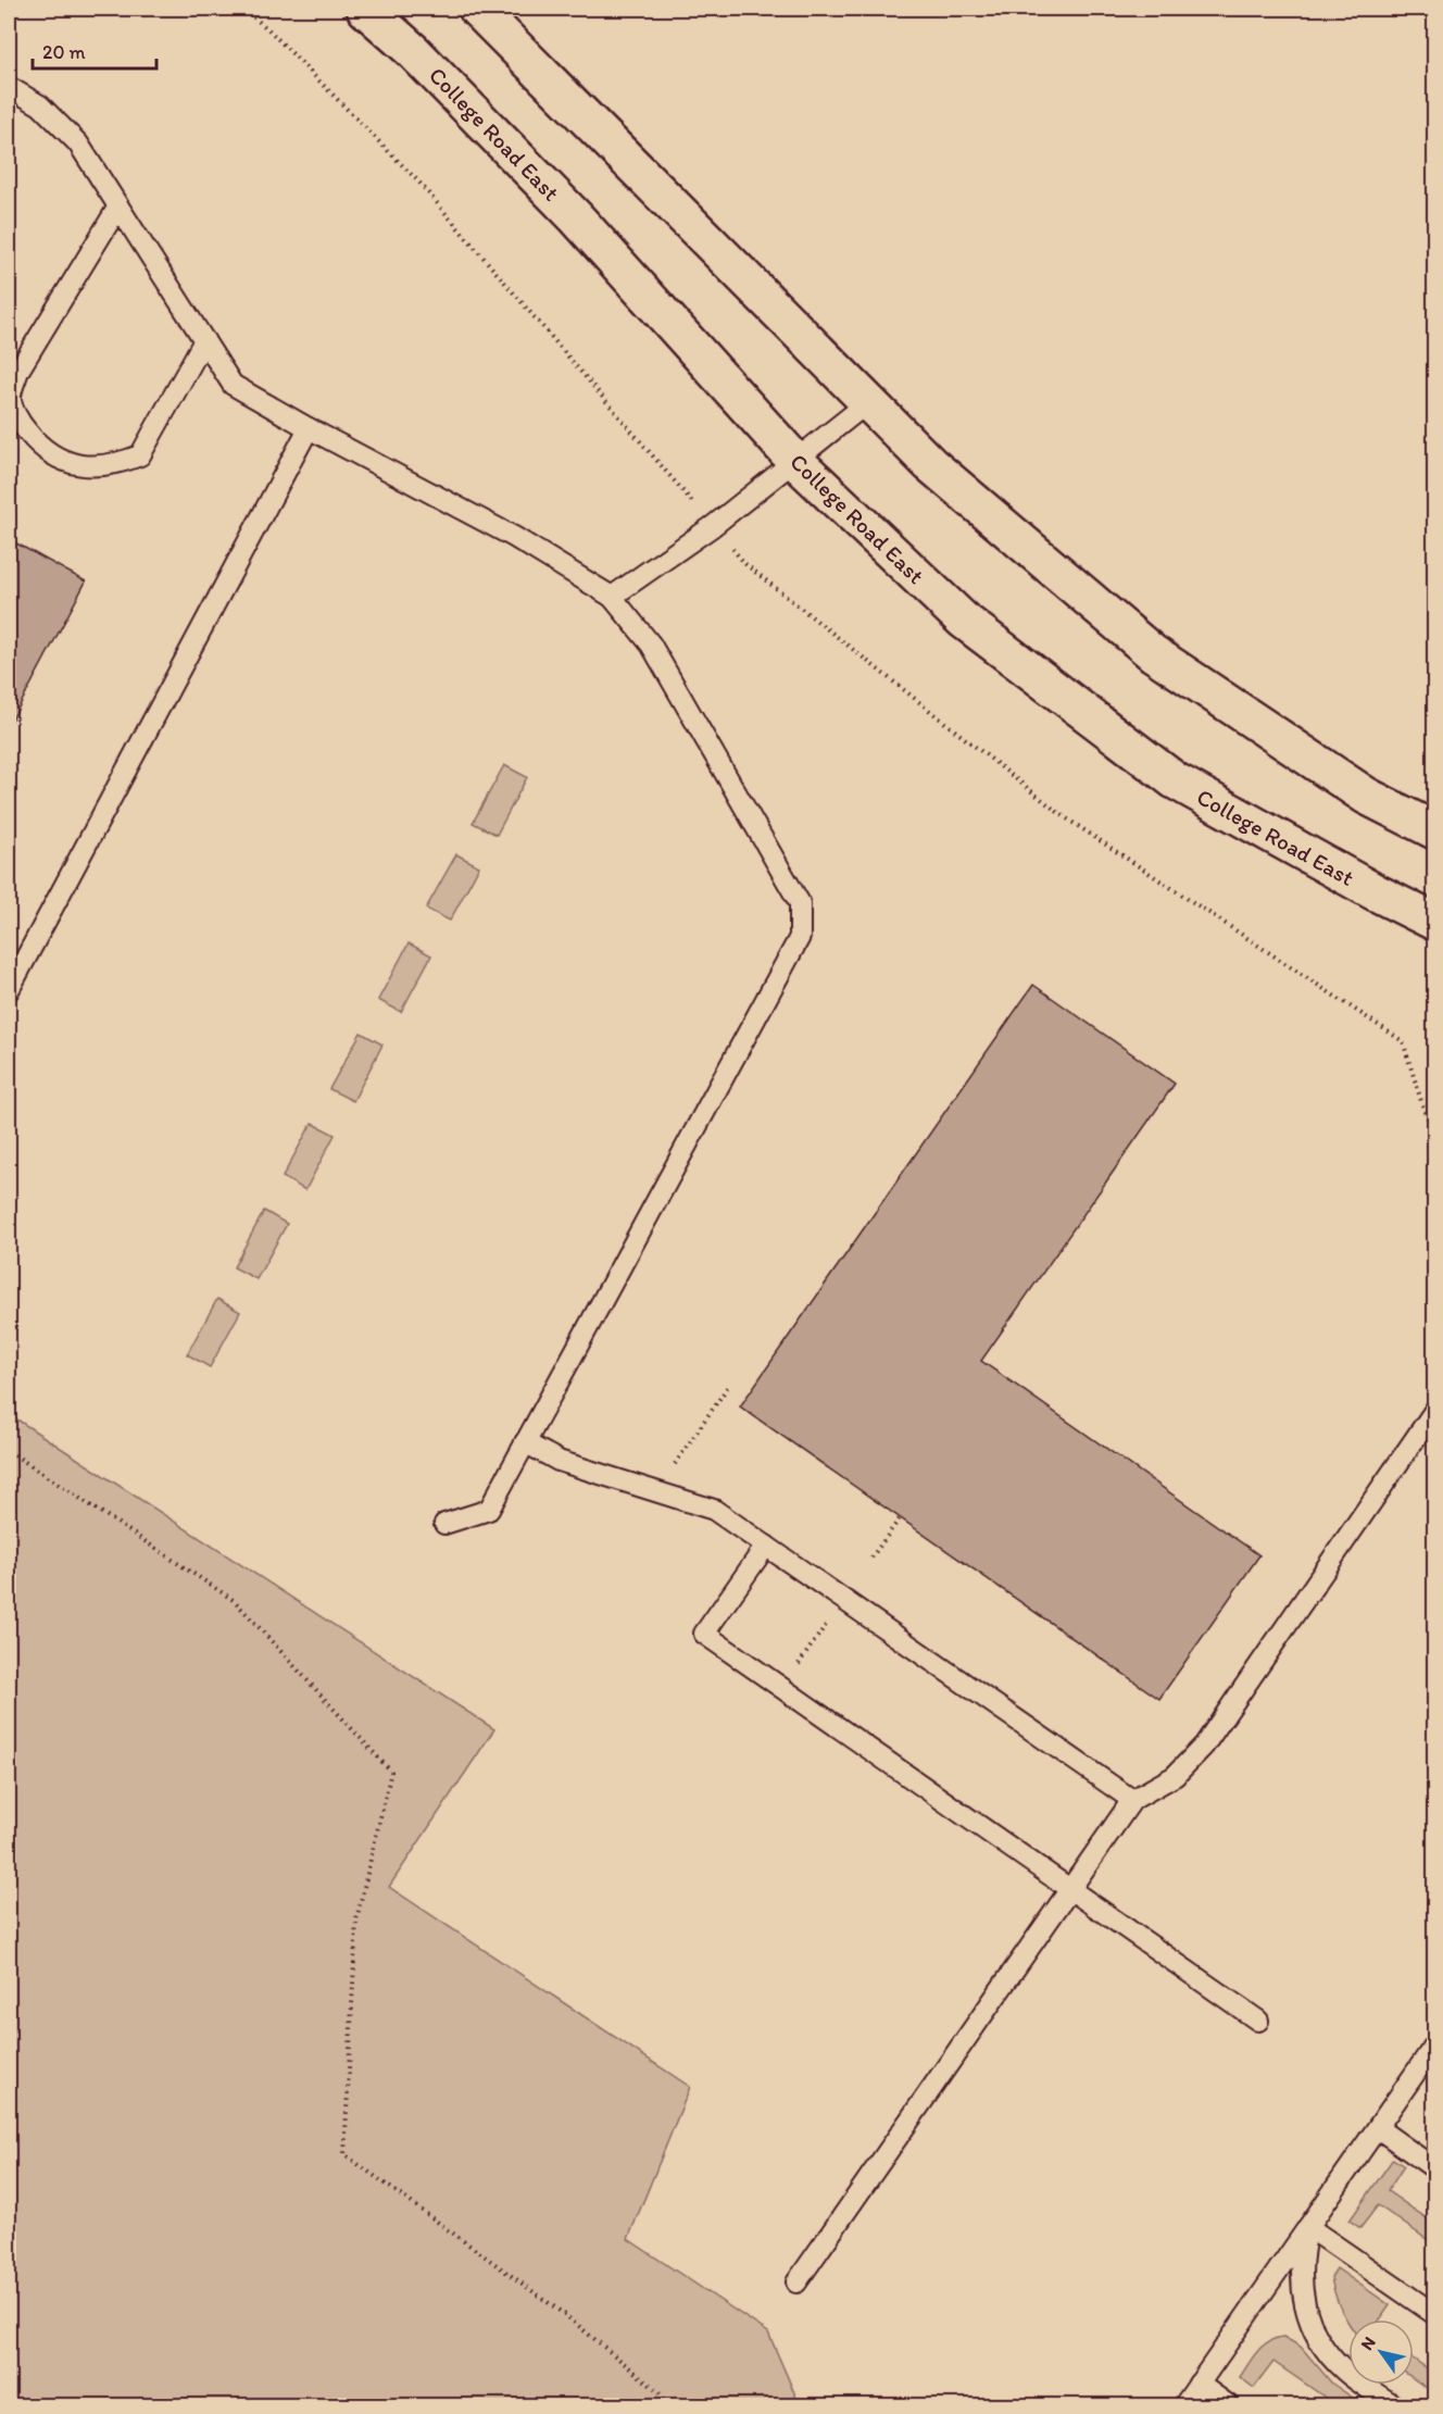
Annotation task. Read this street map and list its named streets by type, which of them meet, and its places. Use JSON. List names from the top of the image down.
{
  "streets": {
    "street": ["College Road East"]
  },
  "scale_bar": "20 m",
  "north": "top left"
}
